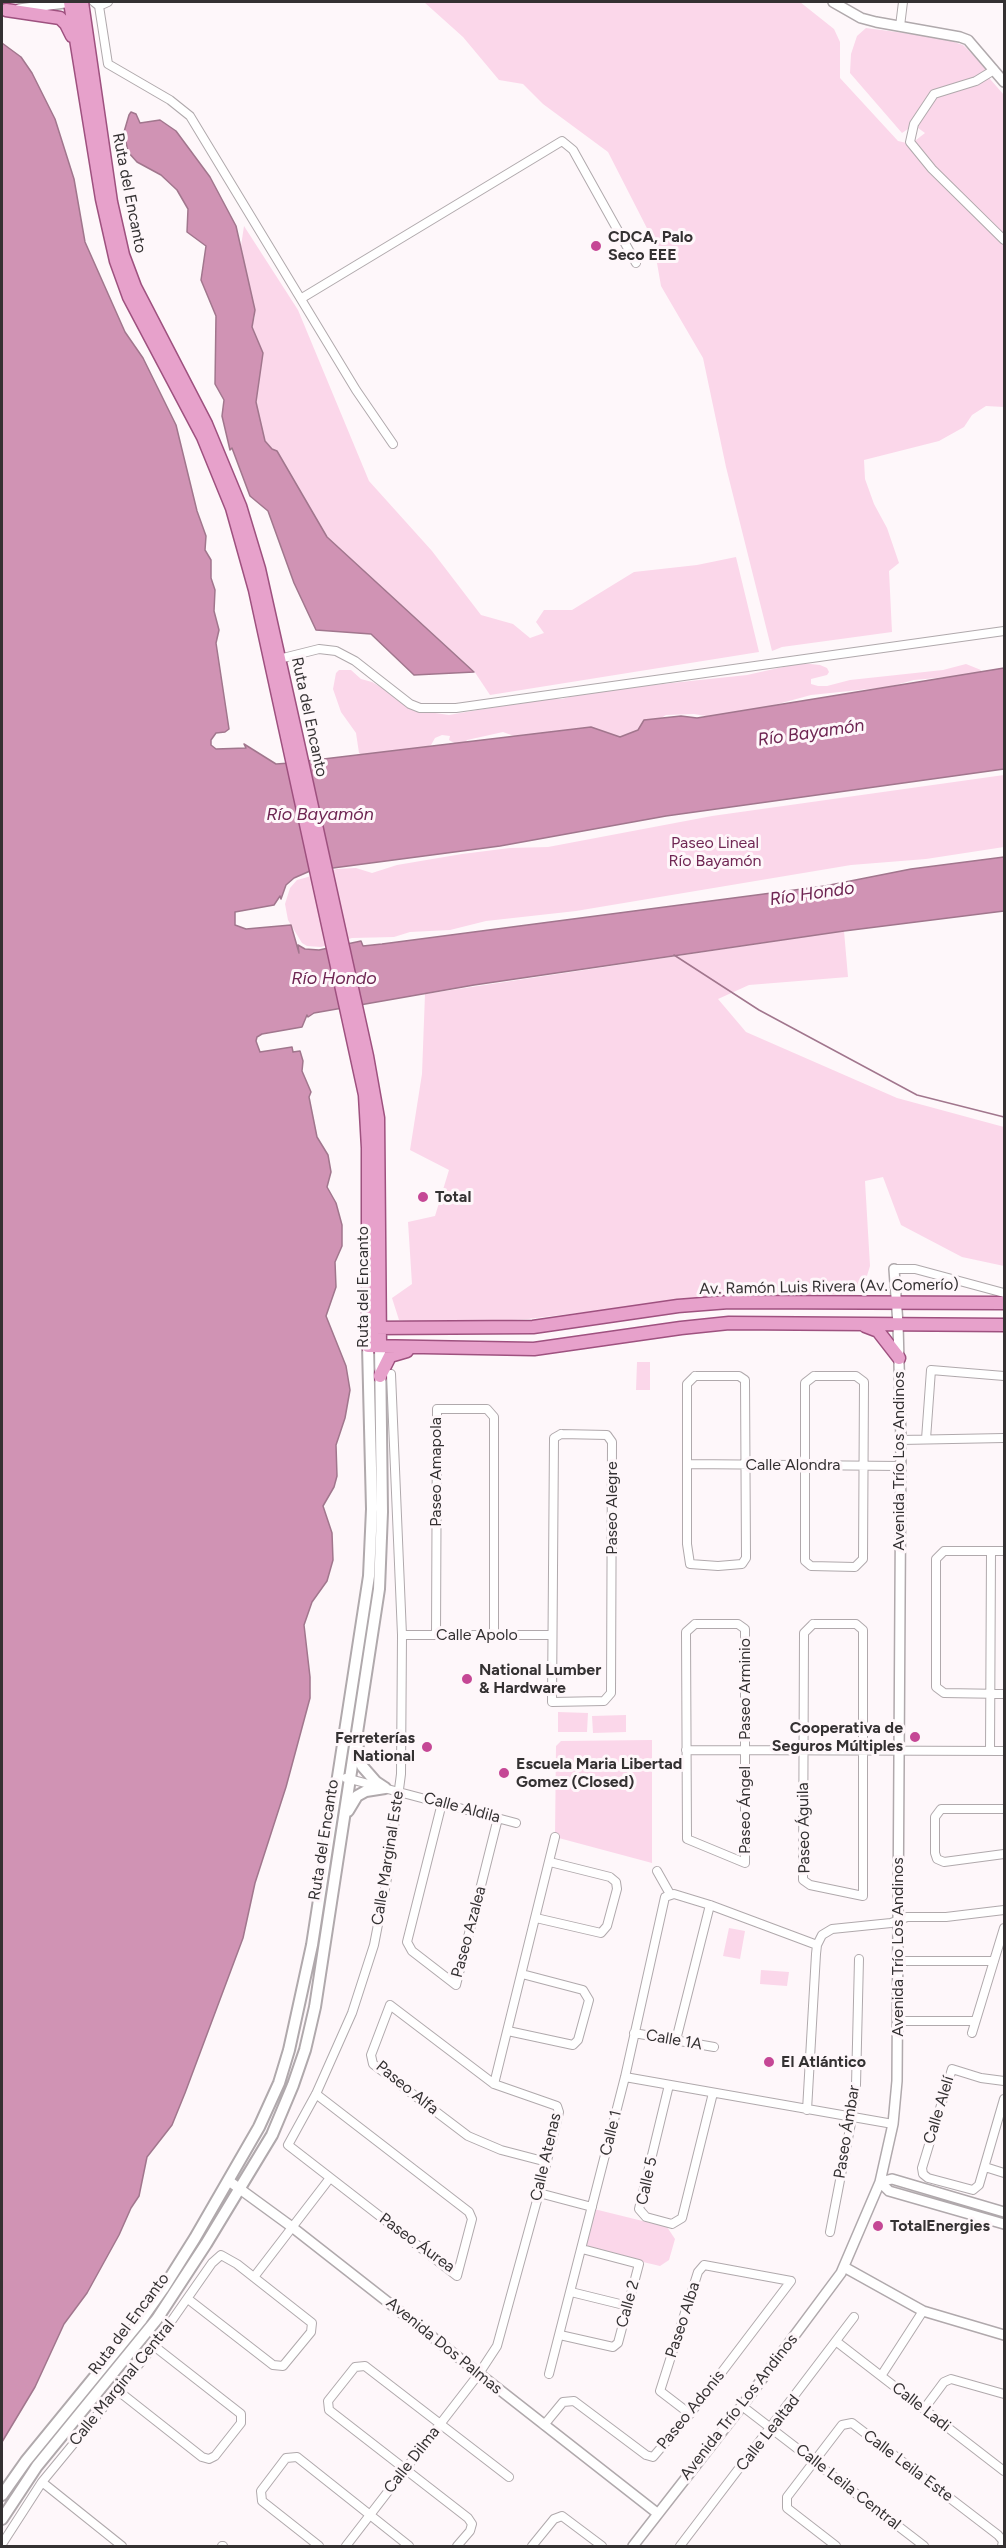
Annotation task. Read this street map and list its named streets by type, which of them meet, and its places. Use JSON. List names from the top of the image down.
{
  "streets": {
    "main road": ["Ruta del Encanto", "Av. Ramón Luis Rivera (Av. Comerío)"],
    "street": [
      "Avenida Trío Los Andinos",
      "Calle Alondra",
      "Paseo Amapola",
      "Paseo Alegre",
      "Calle Apolo",
      "Paseo Arminio",
      "Calle Aldila",
      "Paseo Ángel",
      "Paseo Águila",
      "Calle Marginal Este",
      "Paseo Azalea",
      "Calle 1A",
      "Paseo Alfa",
      "Calle Alelí",
      "Paseo Ámbar",
      "Calle 1",
      "Calle Atenas",
      "Calle 5",
      "Paseo Áurea",
      "Calle 2",
      "Paseo Alba",
      "Avenida Dos Palmas",
      "Calle Marginal Central",
      "Calle Ladi",
      "Paseo Adonis",
      "Calle Lealtad",
      "Calle Dilma",
      "Calle Leila Este",
      "Calle Leila Central"
    ]
  },
  "crossings": [
    ["Ruta del Encanto", "Av. Ramón Luis Rivera (Av. Comerío)"],
    ["Ruta del Encanto", "Calle Aldila"],
    ["Ruta del Encanto", "Calle Marginal Este"],
    ["Ruta del Encanto", "Avenida Dos Palmas"],
    ["Av. Ramón Luis Rivera (Av. Comerío)", "Avenida Trío Los Andinos"],
    ["Avenida Trío Los Andinos", "Calle Alondra"],
    ["Avenida Trío Los Andinos", "Avenida Dos Palmas"],
    ["Avenida Trío Los Andinos", "Calle Leila Central"],
    ["Paseo Amapola", "Calle Apolo"],
    ["Paseo Alegre", "Calle Apolo"],
    ["Calle Apolo", "Calle Marginal Este"],
    ["Paseo Arminio", "Paseo Ángel"],
    ["Calle Aldila", "Calle Marginal Este"],
    ["Calle Aldila", "Paseo Azalea"],
    ["Calle Marginal Este", "Paseo Áurea"],
    ["Calle 1A", "Calle 1"],
    ["Paseo Alfa", "Calle Atenas"],
    ["Calle 1", "Calle 2"],
    ["Calle Atenas", "Avenida Dos Palmas"],
    ["Calle Atenas", "Calle Dilma"],
    ["Paseo Alba", "Paseo Adonis"],
    ["Avenida Dos Palmas", "Paseo Adonis"],
    ["Avenida Dos Palmas", "Calle Dilma"],
    ["Calle Ladi", "Calle Lealtad"],
    ["Calle Lealtad", "Calle Leila Central"],
    ["Calle Leila Este", "Calle Leila Central"]
  ],
  "water": ["Río Bayamón", "Río Hondo"],
  "parks": ["Paseo Lineal Río Bayamón"],
  "places": [
    "CDCA, Palo Seco EEE",
    "Total",
    "National Lumber & Hardware",
    "Cooperativa de Seguros Múltiples",
    "Ferreterías National",
    "Escuela Maria Libertad Gomez (Closed)",
    "El Atlántico",
    "TotalEnergies"
  ]
}
